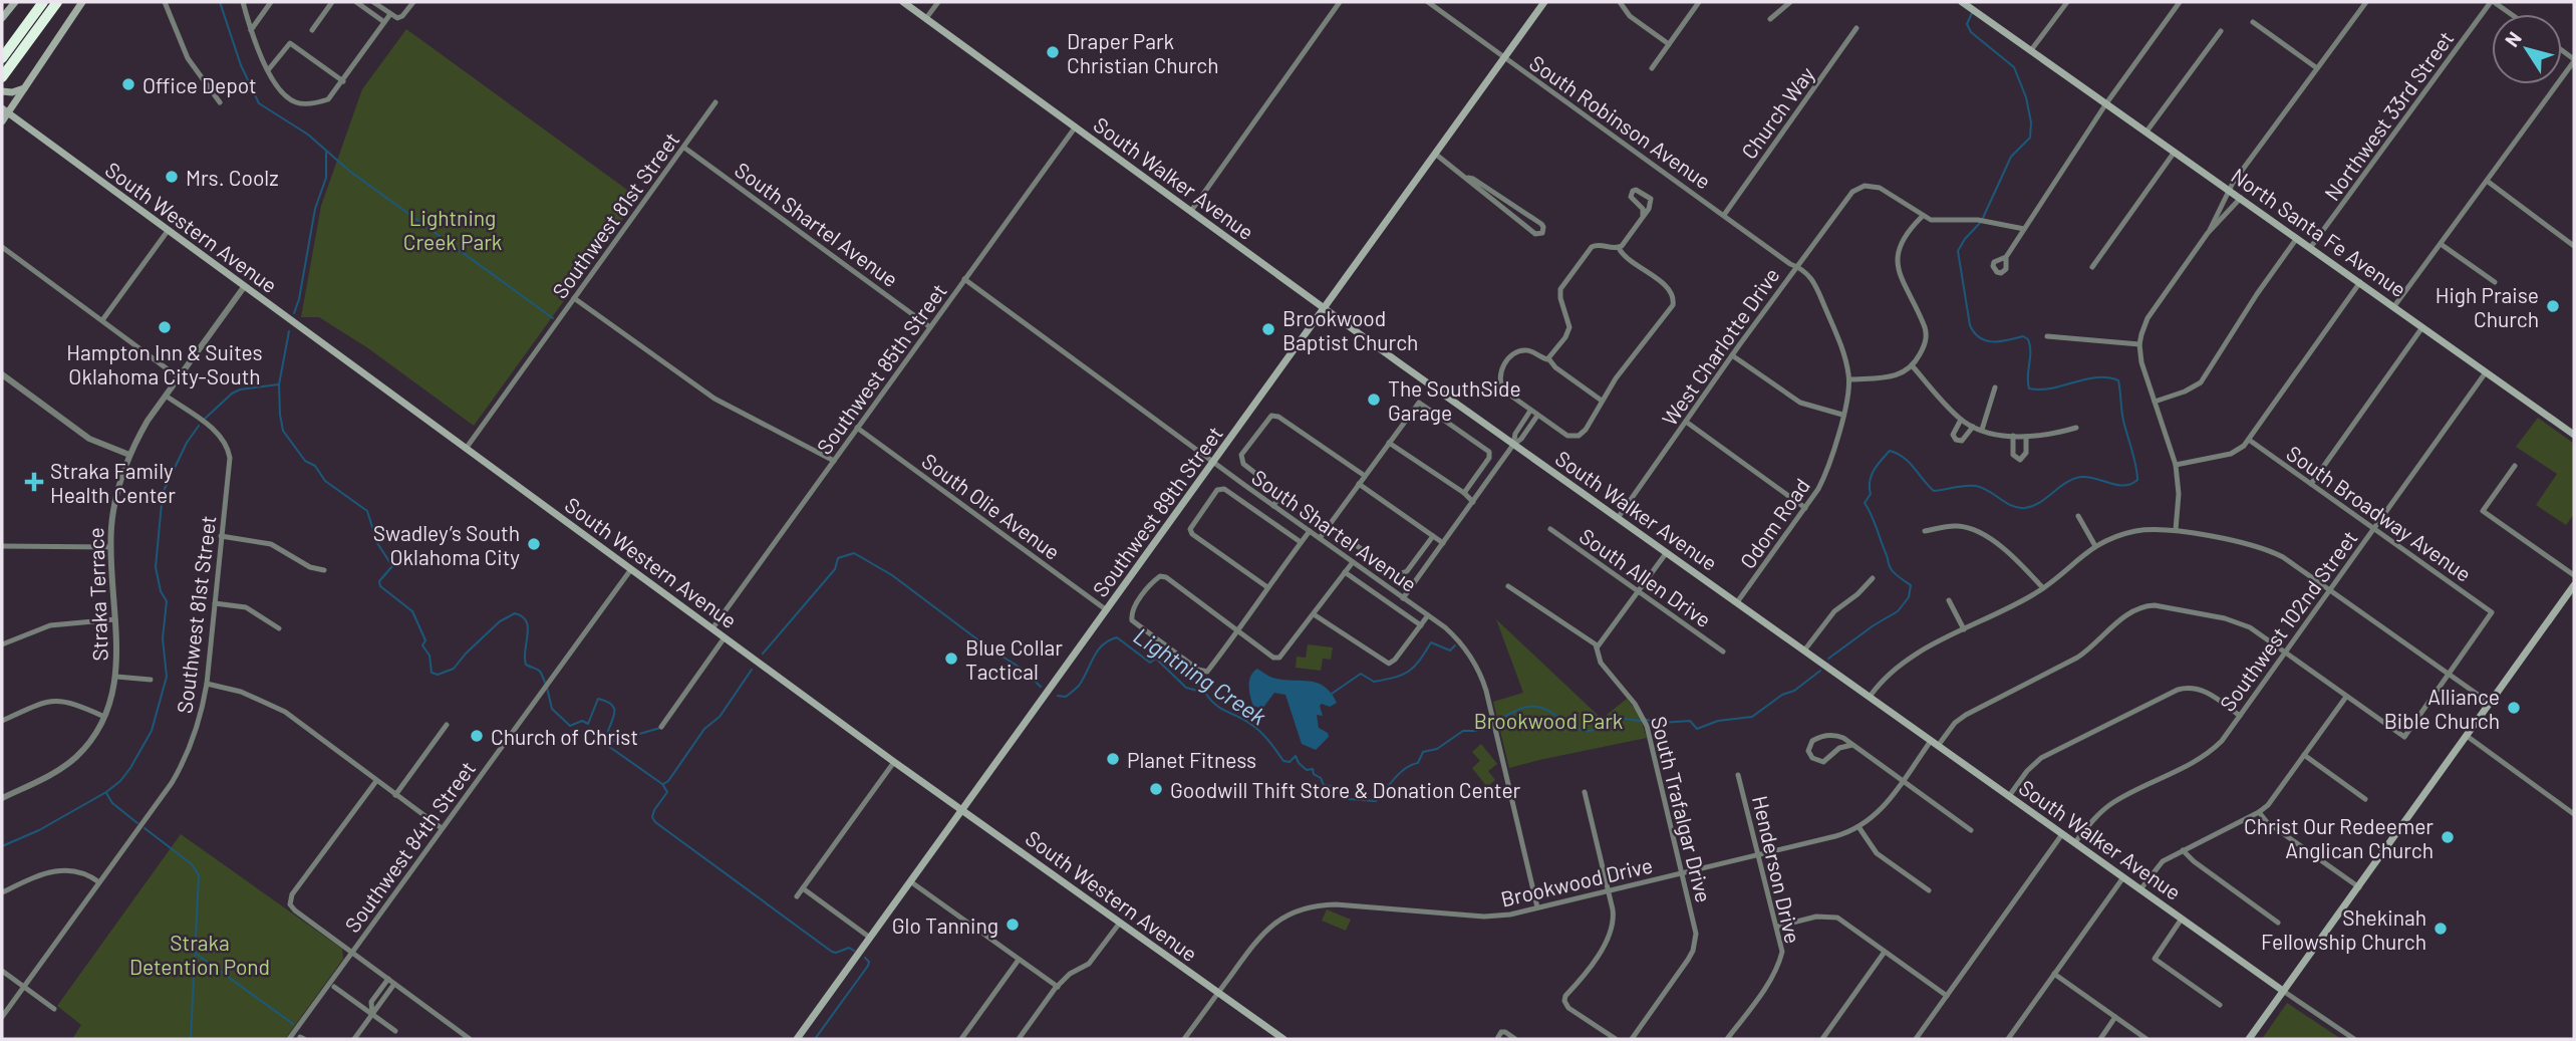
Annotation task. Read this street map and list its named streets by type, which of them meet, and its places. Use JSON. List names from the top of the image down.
{
  "streets": {
    "main road": [
      "South Walker Avenue",
      "South Western Avenue",
      "North Santa Fe Avenue",
      "Southwest 89th Street"
    ],
    "street": [
      "Church Way",
      "Northwest 33rd Street",
      "South Robinson Avenue",
      "Southwest 81st Street",
      "South Shartel Avenue",
      "West Charlotte Drive",
      "Southwest 85th Street",
      "South Olie Avenue",
      "South Broadway Avenue",
      "Odom Road",
      "South Allen Drive",
      "Straka Terrace",
      "Southwest 102nd Street",
      "South Trafalgar Drive",
      "Southwest 84th Street",
      "Henderson Drive",
      "Brookwood Drive"
    ]
  },
  "crossings": [
    ["Church Way", "South Robinson Avenue"],
    ["Northwest 33rd Street", "North Santa Fe Avenue"],
    ["South Robinson Avenue", "West Charlotte Drive"],
    ["South Robinson Avenue", "Southwest 89th Street"],
    ["South Robinson Avenue", "Odom Road"],
    ["South Walker Avenue", "West Charlotte Drive"],
    ["South Walker Avenue", "Southwest 85th Street"],
    ["South Walker Avenue", "Southwest 89th Street"],
    ["South Walker Avenue", "Odom Road"],
    ["South Walker Avenue", "Southwest 102nd Street"],
    ["South Walker Avenue", "Brookwood Drive"],
    ["Southwest 81st Street", "South Shartel Avenue"],
    ["Southwest 81st Street", "South Western Avenue"],
    ["Southwest 81st Street", "Straka Terrace"],
    ["South Shartel Avenue", "Southwest 85th Street"],
    ["South Shartel Avenue", "Southwest 89th Street"],
    ["South Shartel Avenue", "Brookwood Drive"],
    ["South Western Avenue", "Southwest 85th Street"],
    ["South Western Avenue", "Southwest 89th Street"],
    ["South Western Avenue", "Straka Terrace"],
    ["South Western Avenue", "Southwest 84th Street"],
    ["South Western Avenue", "Brookwood Drive"],
    ["North Santa Fe Avenue", "Southwest 102nd Street"],
    ["West Charlotte Drive", "Odom Road"],
    ["Southwest 85th Street", "South Olie Avenue"],
    ["South Olie Avenue", "Southwest 89th Street"],
    ["South Broadway Avenue", "Southwest 102nd Street"],
    ["South Broadway Avenue", "Brookwood Drive"],
    ["Southwest 102nd Street", "Brookwood Drive"],
    ["South Trafalgar Drive", "Brookwood Drive"],
    ["Henderson Drive", "Brookwood Drive"]
  ],
  "water": ["Lightning Creek"],
  "parks": ["Lightning Creek Park", "Brookwood Park", "Straka Detention Pond"],
  "places": {
    "other": [
      "Draper Park Christian Church",
      "Office Depot",
      "Mrs. Coolz",
      "High Praise Church",
      "Hampton Inn & Suites Oklahoma City-South",
      "Brookwood Baptist Church",
      "The SouthSide Garage",
      "Swadley’s South Oklahoma City",
      "Blue Collar Tactical",
      "Alliance Bible Church",
      "Church of Christ",
      "Planet Fitness",
      "Goodwill Thift Store & Donation Center",
      "Christ Our Redeemer Anglican Church",
      "Glo Tanning",
      "Shekinah Fellowship Church"
    ],
    "health": ["Straka Family Health Center"]
  },
  "north": "top left"
}
